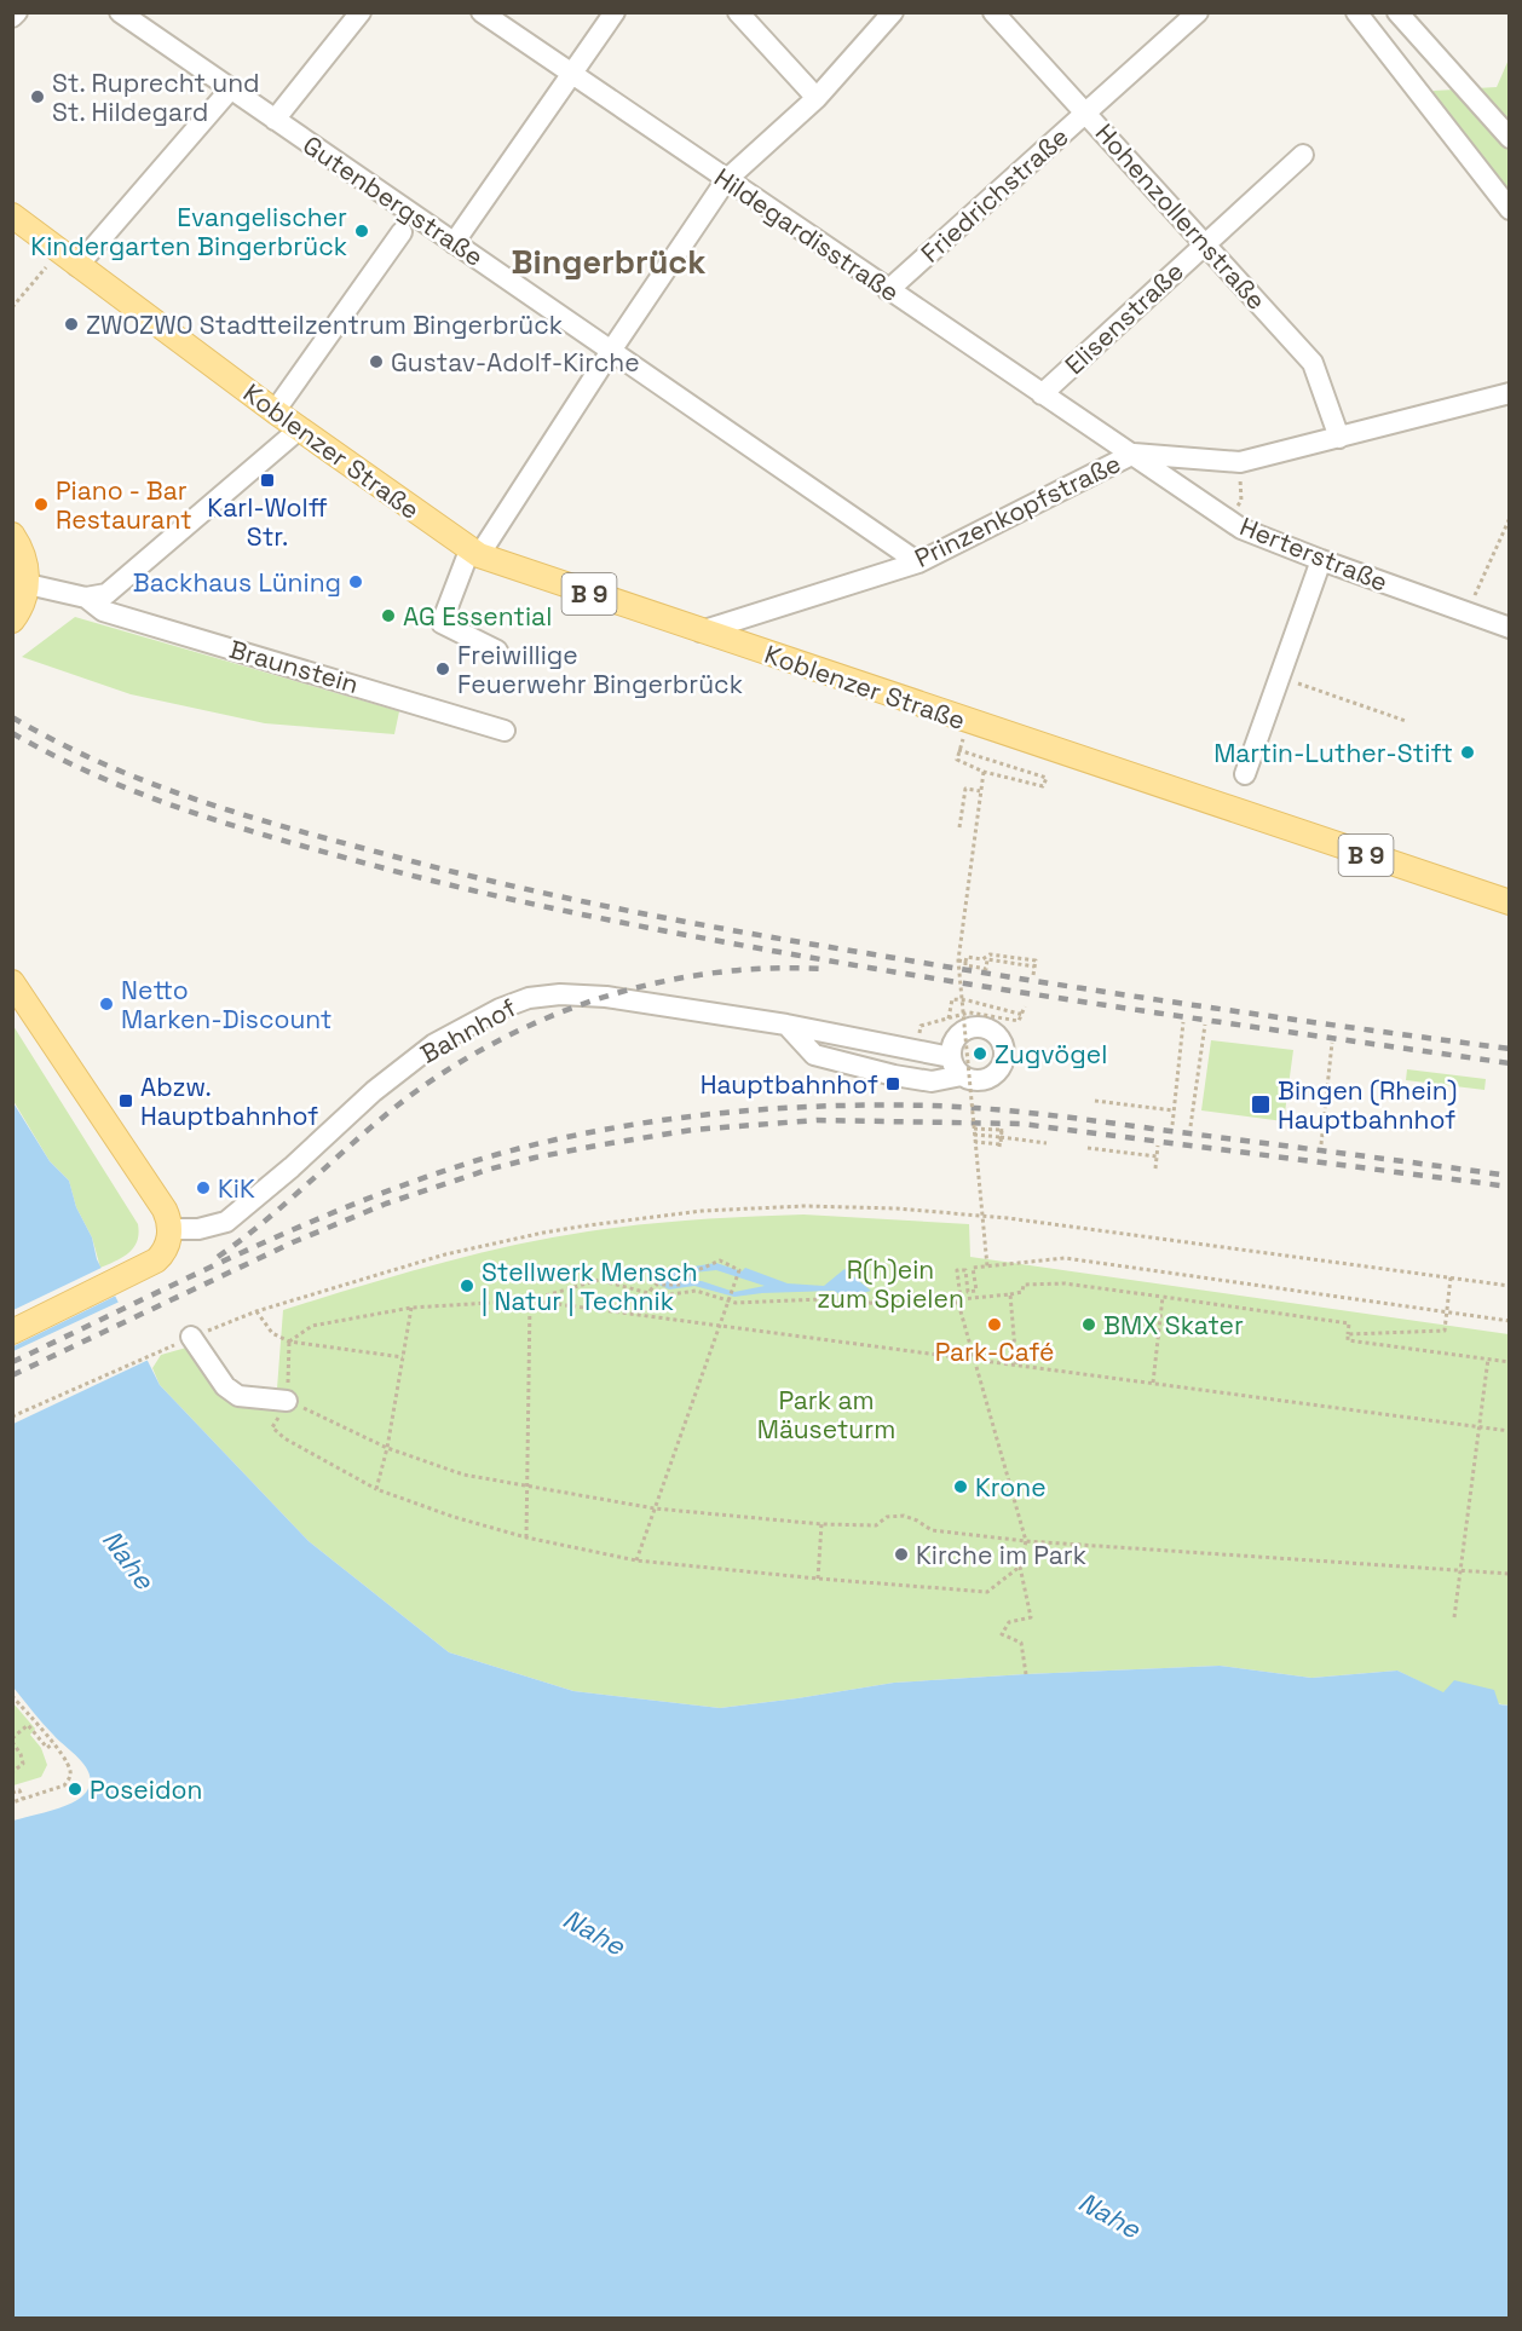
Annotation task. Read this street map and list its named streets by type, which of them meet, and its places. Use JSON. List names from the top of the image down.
{
  "streets": {
    "main road": ["Koblenzer Straße", "B 9"],
    "street": [
      "Friedrichstraße",
      "Gutenbergstraße",
      "Hohenzollernstraße",
      "Hildegardisstraße",
      "Elisenstraße",
      "Prinzenkopfstraße",
      "Herterstraße",
      "Braunstein",
      "Bahnhof"
    ]
  },
  "crossings": [
    ["Friedrichstraße", "Hohenzollernstraße"],
    ["Friedrichstraße", "Hildegardisstraße"],
    ["Gutenbergstraße", "Prinzenkopfstraße"],
    ["Hohenzollernstraße", "Elisenstraße"],
    ["Hohenzollernstraße", "Prinzenkopfstraße"],
    ["Hildegardisstraße", "Elisenstraße"],
    ["Hildegardisstraße", "Prinzenkopfstraße"],
    ["Hildegardisstraße", "Herterstraße"],
    ["Koblenzer Straße", "Prinzenkopfstraße"],
    ["Prinzenkopfstraße", "Herterstraße"]
  ],
  "districts": ["Bingerbrück"],
  "water": ["Nahe"],
  "parks": ["R(h)ein zum Spielen", "Park am Mäuseturm"],
  "places": {
    "other": [
      "St. Ruprecht und St. Hildegard",
      "Evangelischer Kindergarten Bingerbrück",
      "ZWOZWO Stadtteilzentrum Bingerbrück",
      "Gustav-Adolf-Kirche",
      "Piano - Bar Restaurant",
      "Backhaus Lüning",
      "AG Essential",
      "Freiwillige Feuerwehr Bingerbrück",
      "Martin-Luther-Stift",
      "Netto Marken-Discount",
      "Zugvögel",
      "KiK",
      "Stellwerk Mensch | Natur | Technik",
      "Park-Café",
      "BMX Skater",
      "Krone",
      "Kirche im Park",
      "Poseidon"
    ],
    "transit": [
      "Karl-Wolff Str.",
      "Hauptbahnhof",
      "Abzw. Hauptbahnhof",
      "Bingen (Rhein) Hauptbahnhof"
    ]
  }
}
